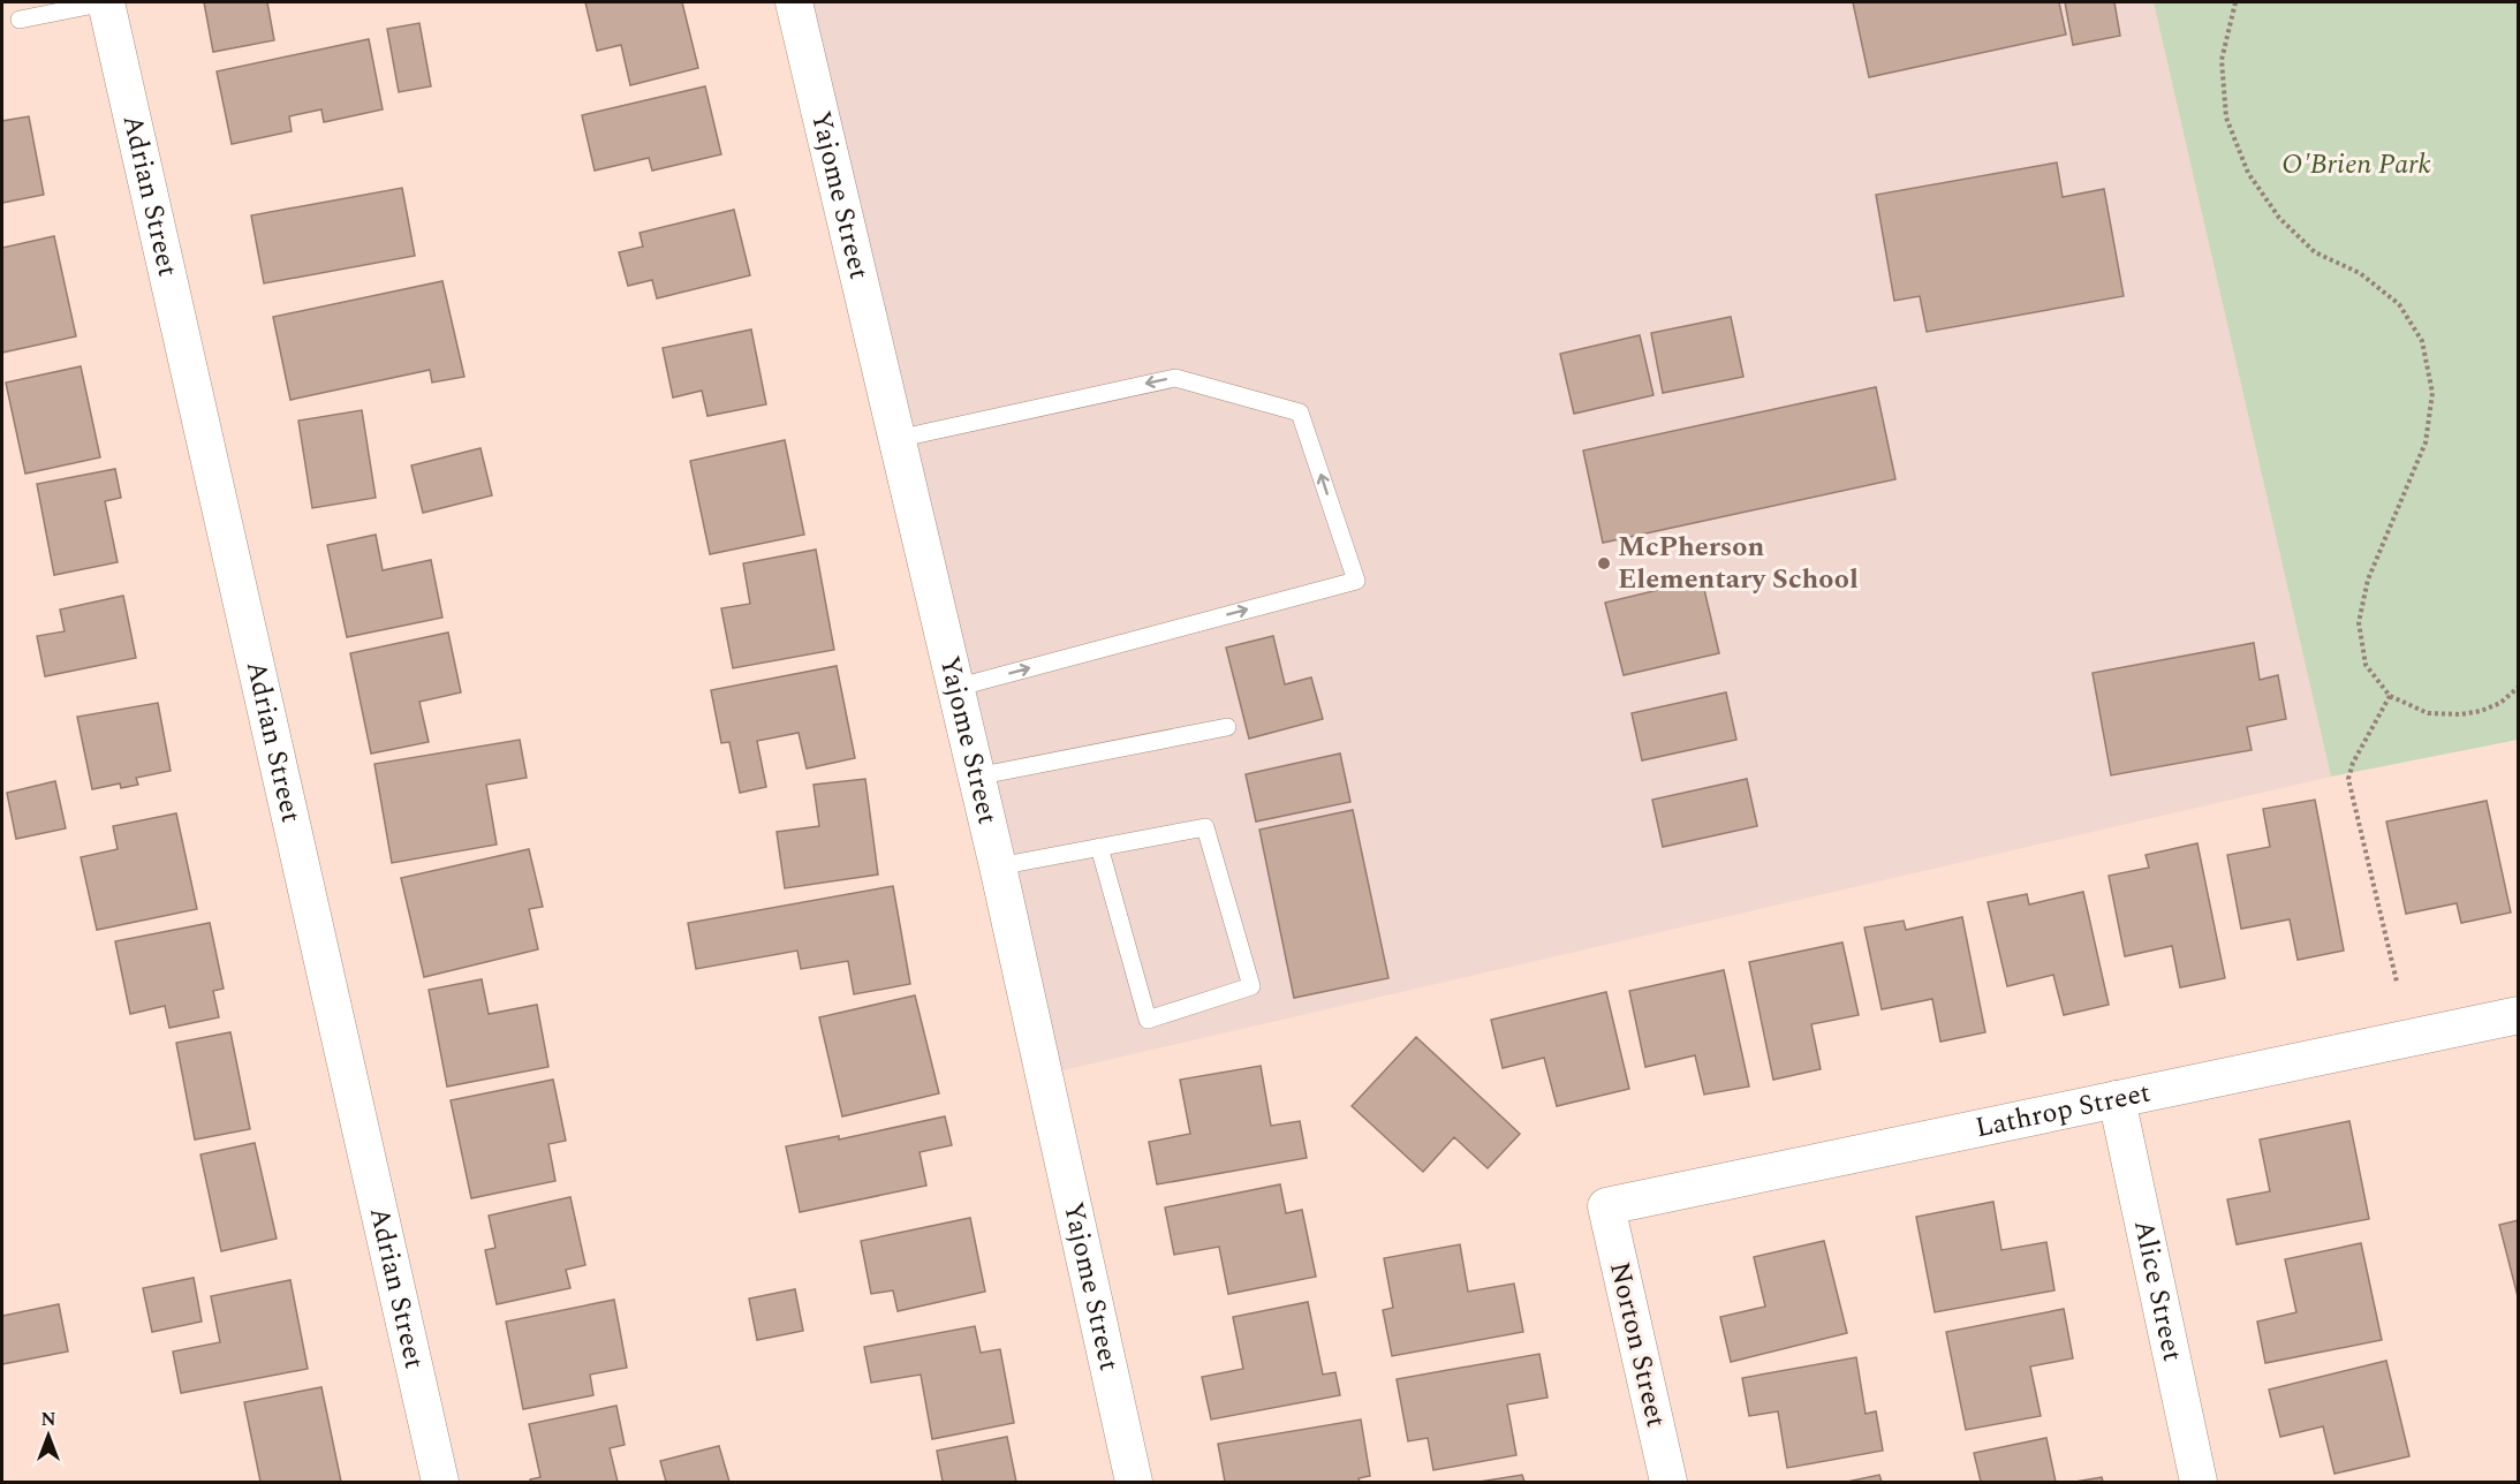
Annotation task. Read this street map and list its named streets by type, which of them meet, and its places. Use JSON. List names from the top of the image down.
{
  "streets": {
    "street": [
      "Adrian Street",
      "Yajome Street",
      "Lathrop Street",
      "Alice Street",
      "Norton Street"
    ]
  },
  "crossings": [
    ["Lathrop Street", "Alice Street"],
    ["Lathrop Street", "Norton Street"]
  ],
  "parks": ["O'Brien Park"],
  "places": ["McPherson Elementary School"],
  "north": "top"
}
